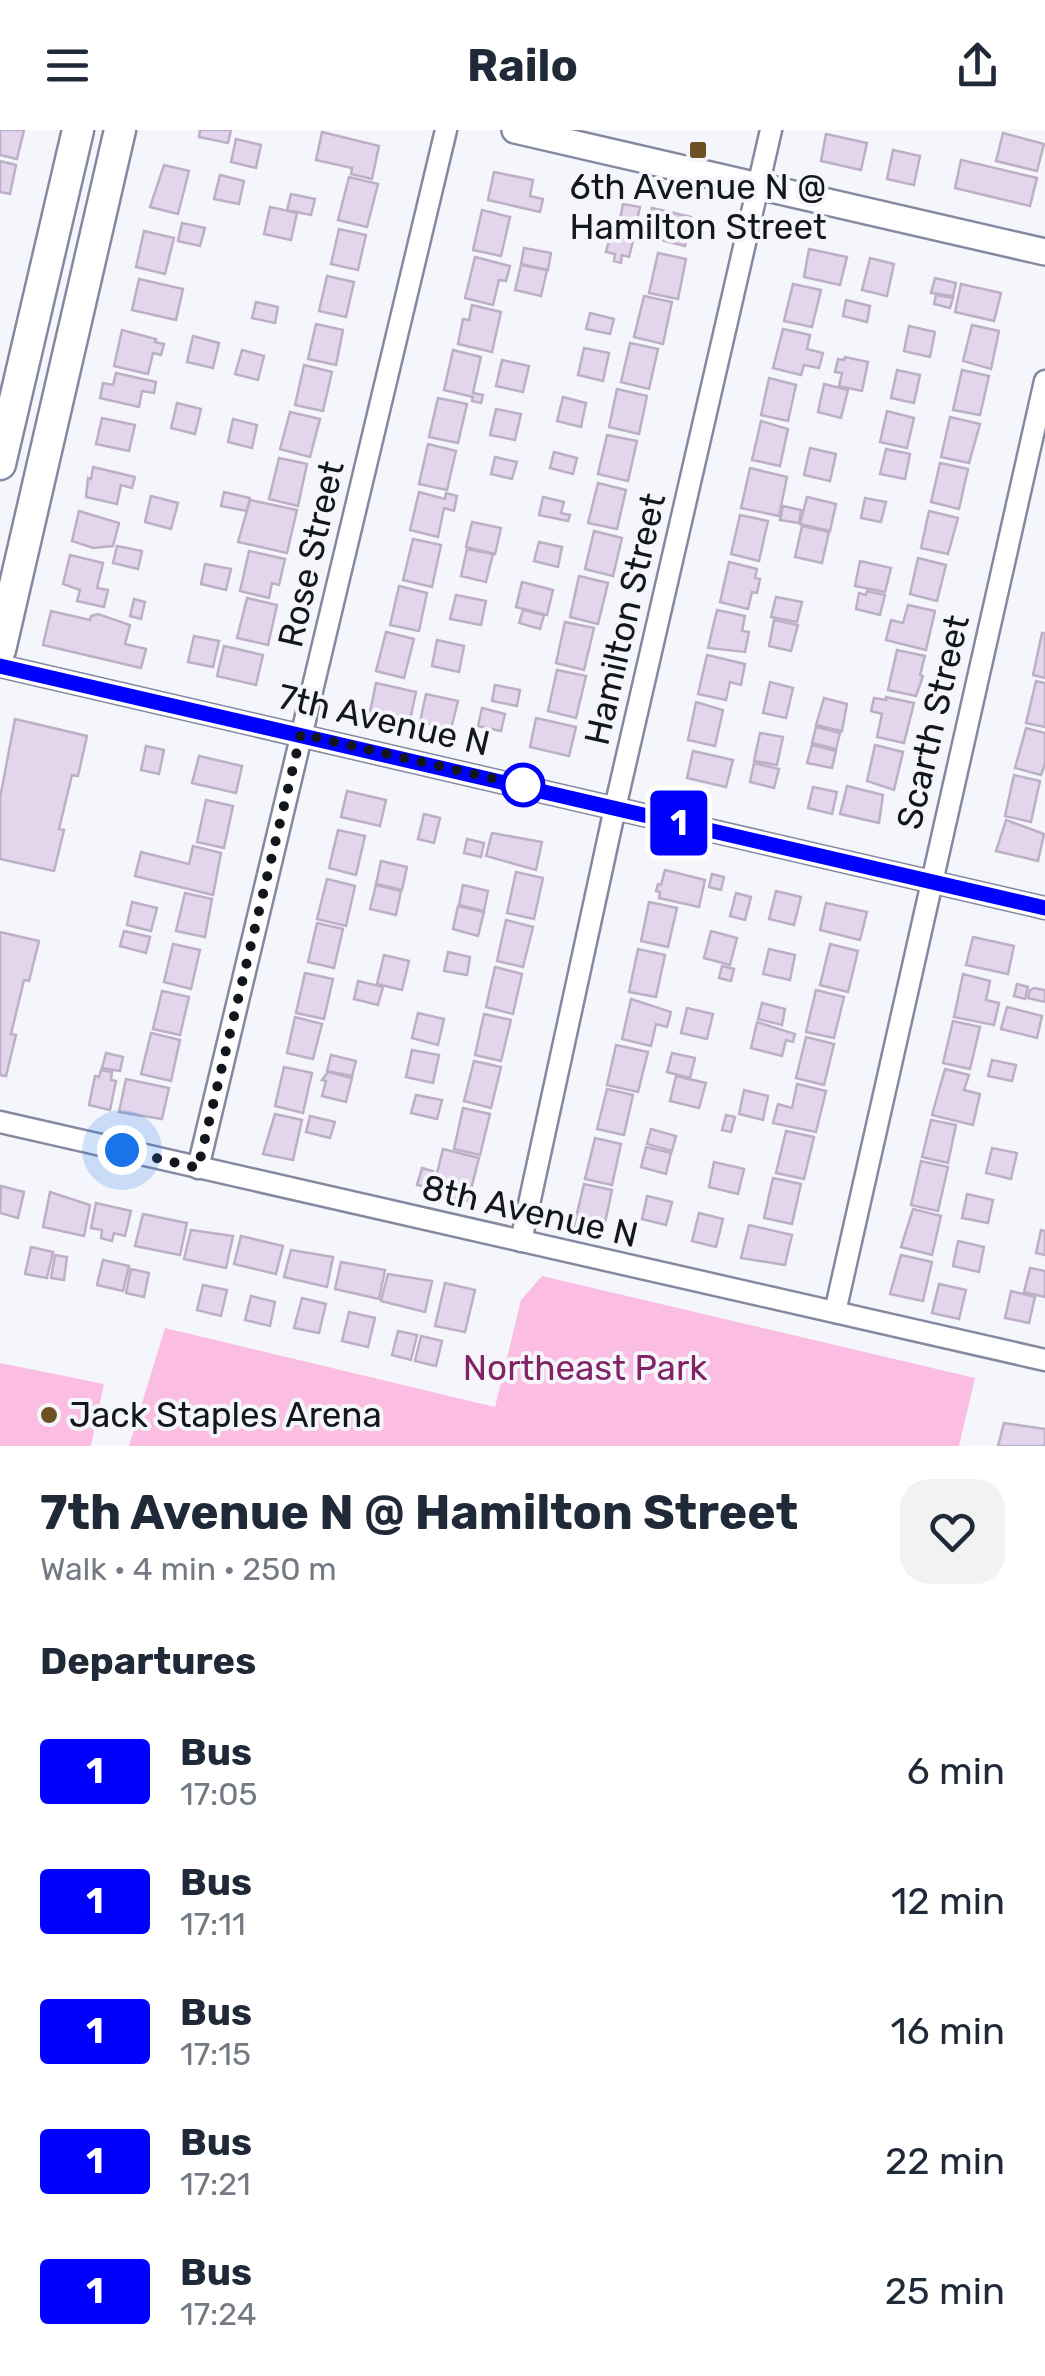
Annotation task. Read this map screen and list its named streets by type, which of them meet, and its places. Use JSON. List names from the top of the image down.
{
  "streets": {
    "street": [
      "Rose Street",
      "Hamilton Street",
      "7th Avenue N",
      "Scarth Street",
      "8th Avenue N"
    ]
  },
  "crossings": [
    ["Rose Street", "7th Avenue N"],
    ["Rose Street", "8th Avenue N"],
    ["Hamilton Street", "7th Avenue N"],
    ["Hamilton Street", "8th Avenue N"],
    ["7th Avenue N", "Scarth Street"],
    ["Scarth Street", "8th Avenue N"]
  ],
  "parks": ["Northeast Park"],
  "places": {
    "transit": ["6th Avenue N @ Hamilton Street"],
    "other": ["Jack Staples Arena"]
  },
  "lines": ["bus line 1"],
  "page": {
    "header": "Railo",
    "on_map": "1",
    "heading": [
      ["7th Avenue N @ Hamilton Street", "Walk · 4 min · 250 m"],
      "Departures"
    ],
    "list": [
      {
        "mark": "1",
        "name": "Bus",
        "note": "17:05",
        "value": "6 min"
      },
      {
        "mark": "1",
        "name": "Bus",
        "note": "17:11",
        "value": "12 min"
      },
      {
        "mark": "1",
        "name": "Bus",
        "note": "17:15",
        "value": "16 min"
      },
      {
        "mark": "1",
        "name": "Bus",
        "note": "17:21",
        "value": "22 min"
      },
      {
        "mark": "1",
        "name": "Bus",
        "note": "17:24",
        "value": "25 min"
      }
    ]
  }
}
